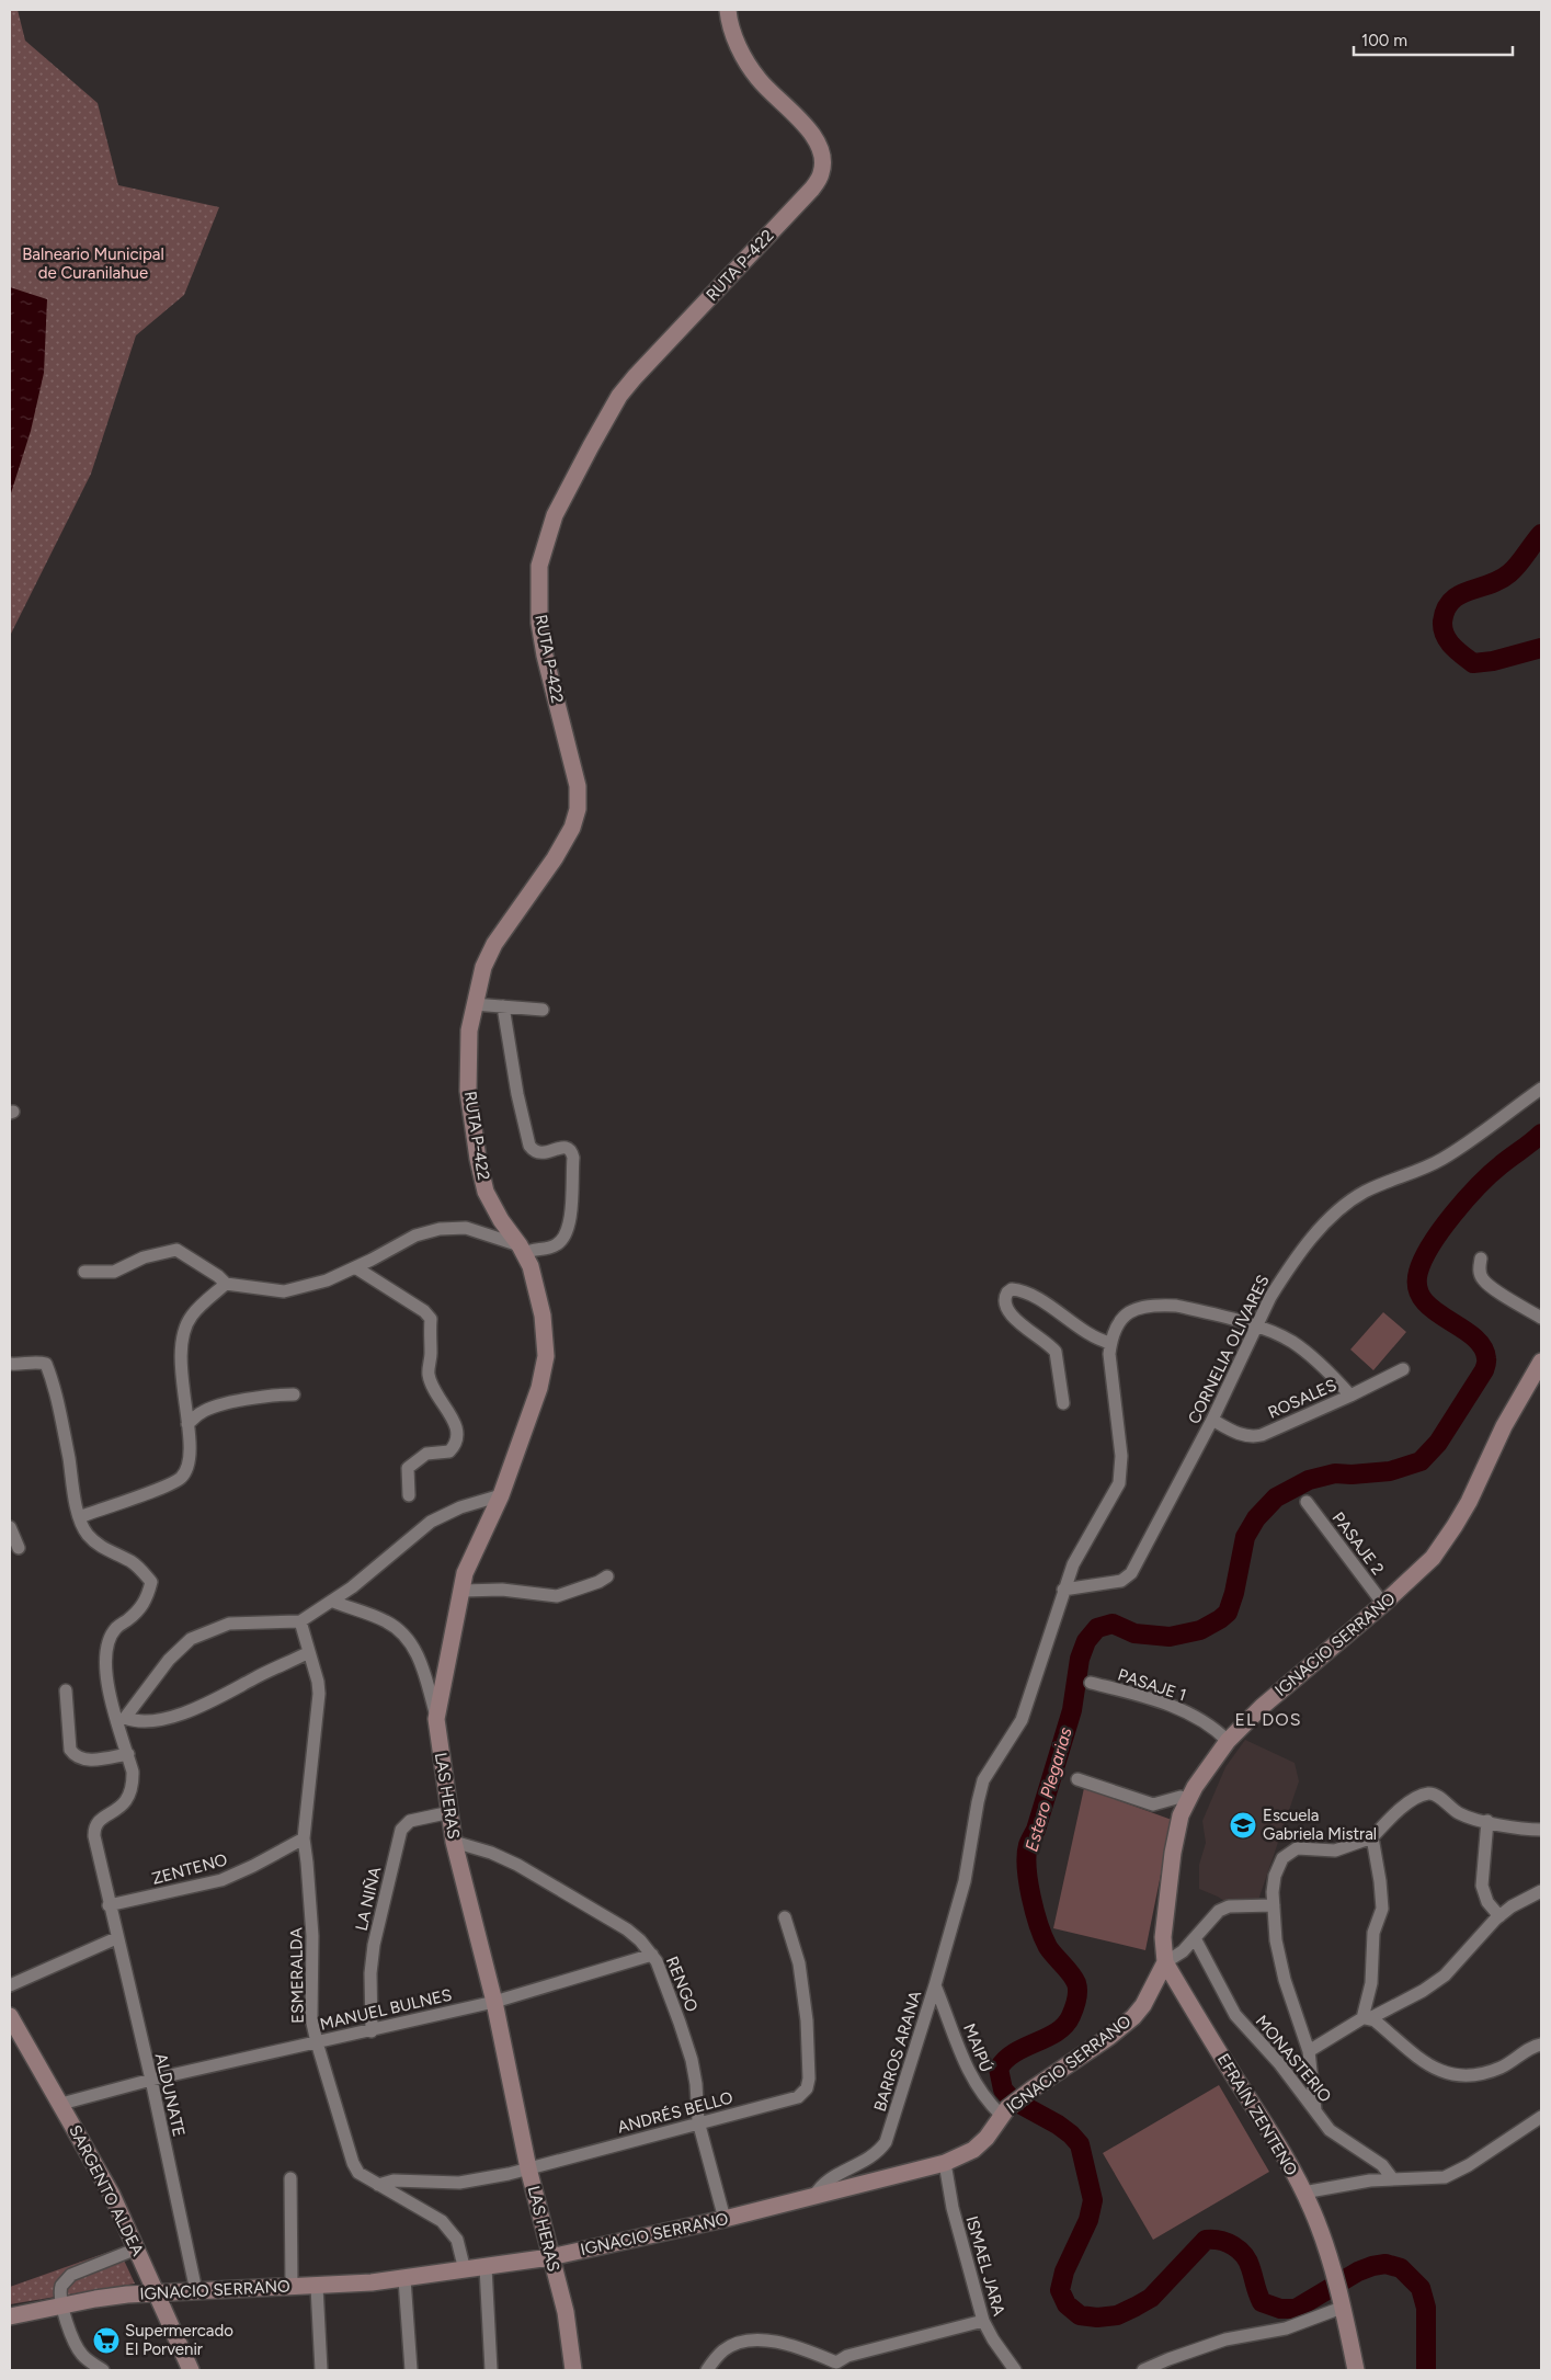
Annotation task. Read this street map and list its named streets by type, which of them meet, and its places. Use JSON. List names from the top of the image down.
{
  "streets": {
    "street": [
      "RUTA P-422",
      "CORNELIA OLIVARES",
      "ROSALES",
      "PASAJE 2",
      "IGNACIO SERRANO",
      "PASAJE 1",
      "LAS HERAS",
      "ZENTENO",
      "LA NIÑA",
      "ESMERALDA",
      "RENGO",
      "MANUEL BULNES",
      "MAIPÚ",
      "BARROS ARANA",
      "MONASTERIO",
      "ALDUNATE",
      "ANDRÉS BELLO",
      "EFRAÍN ZENTENO",
      "SARGENTO ALDEA",
      "ISMAEL JARA"
    ]
  },
  "crossings": [
    ["RUTA P-422", "LAS HERAS"],
    ["CORNELIA OLIVARES", "ROSALES"],
    ["CORNELIA OLIVARES", "BARROS ARANA"],
    ["PASAJE 2", "IGNACIO SERRANO"],
    ["IGNACIO SERRANO", "PASAJE 1"],
    ["IGNACIO SERRANO", "LAS HERAS"],
    ["IGNACIO SERRANO", "ESMERALDA"],
    ["IGNACIO SERRANO", "RENGO"],
    ["IGNACIO SERRANO", "MAIPÚ"],
    ["IGNACIO SERRANO", "BARROS ARANA"],
    ["IGNACIO SERRANO", "ALDUNATE"],
    ["IGNACIO SERRANO", "EFRAÍN ZENTENO"],
    ["IGNACIO SERRANO", "SARGENTO ALDEA"],
    ["IGNACIO SERRANO", "ISMAEL JARA"],
    ["LAS HERAS", "LA NIÑA"],
    ["LAS HERAS", "RENGO"],
    ["LAS HERAS", "MANUEL BULNES"],
    ["LAS HERAS", "ANDRÉS BELLO"],
    ["ZENTENO", "ESMERALDA"],
    ["ZENTENO", "ALDUNATE"],
    ["LA NIÑA", "MANUEL BULNES"],
    ["ESMERALDA", "MANUEL BULNES"],
    ["ESMERALDA", "ANDRÉS BELLO"],
    ["RENGO", "MANUEL BULNES"],
    ["RENGO", "ANDRÉS BELLO"],
    ["MANUEL BULNES", "ALDUNATE"],
    ["MANUEL BULNES", "SARGENTO ALDEA"],
    ["MAIPÚ", "BARROS ARANA"]
  ],
  "districts": ["EL DOS"],
  "water": ["Estero Plegarias"],
  "parks": ["Balneario Municipal de Curanilahue"],
  "places": {
    "school or university": ["Escuela Gabriela Mistral"],
    "supermarket": ["Supermercado El Porvenir"]
  },
  "scale_bar": "100 m"
}
